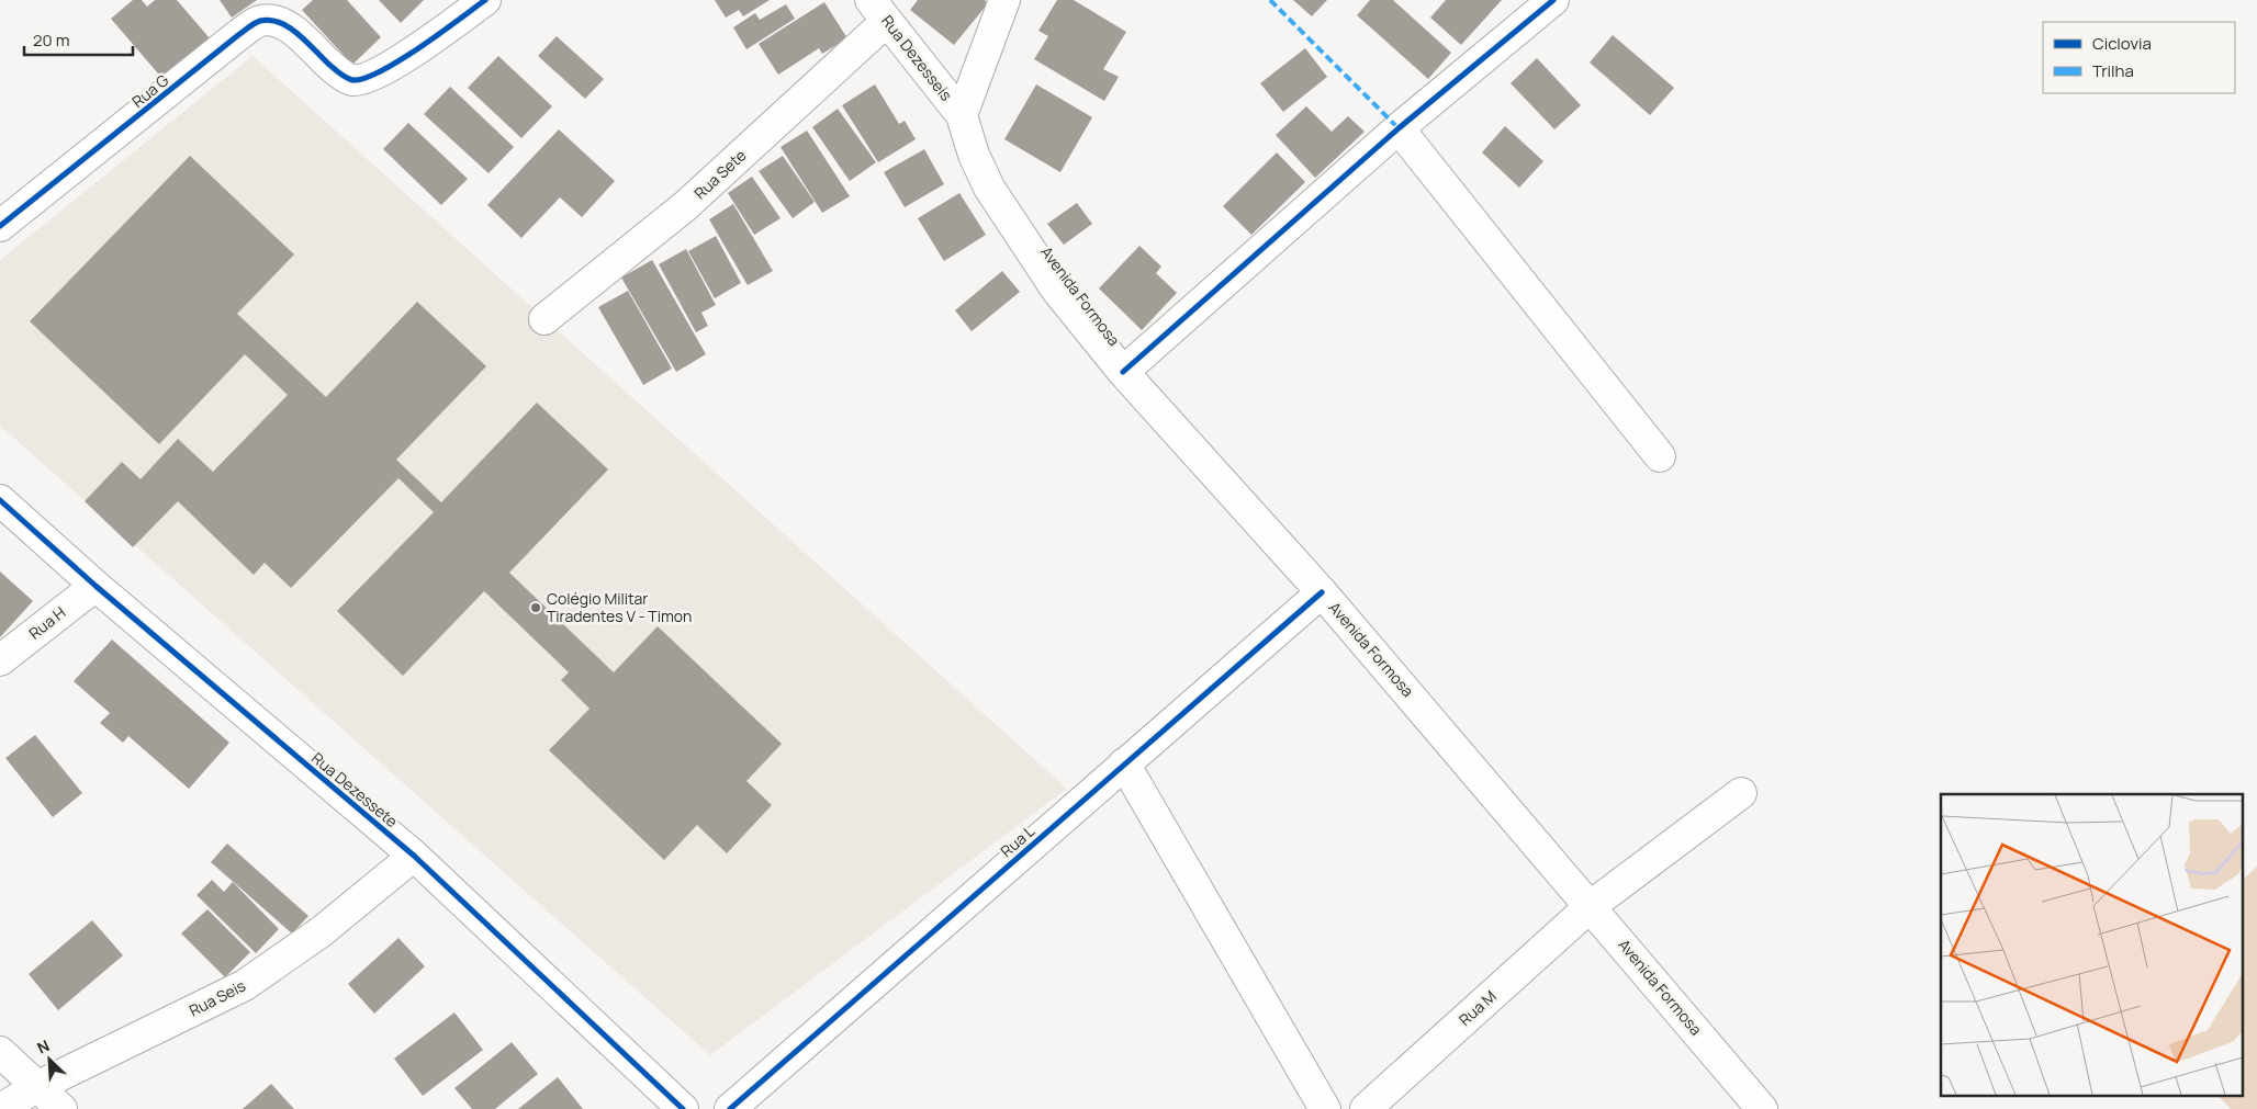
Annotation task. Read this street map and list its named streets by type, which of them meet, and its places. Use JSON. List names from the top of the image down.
{
  "streets": {
    "street": [
      "Rua Dezesseis",
      "Rua G",
      "Rua Sete",
      "Avenida Formosa",
      "Rua H",
      "Rua Dezessete",
      "Rua L",
      "Rua Seis",
      "Rua M"
    ]
  },
  "crossings": [
    ["Rua Dezesseis", "Rua Sete"],
    ["Rua Dezesseis", "Avenida Formosa"],
    ["Avenida Formosa", "Rua L"],
    ["Avenida Formosa", "Rua M"],
    ["Rua H", "Rua Dezessete"],
    ["Rua Dezessete", "Rua Seis"]
  ],
  "places": ["Colégio Militar Tiradentes V - Timon"],
  "legend": ["Ciclovia", "Trilha"],
  "scale_bar": "20 m",
  "north": "top left"
}
